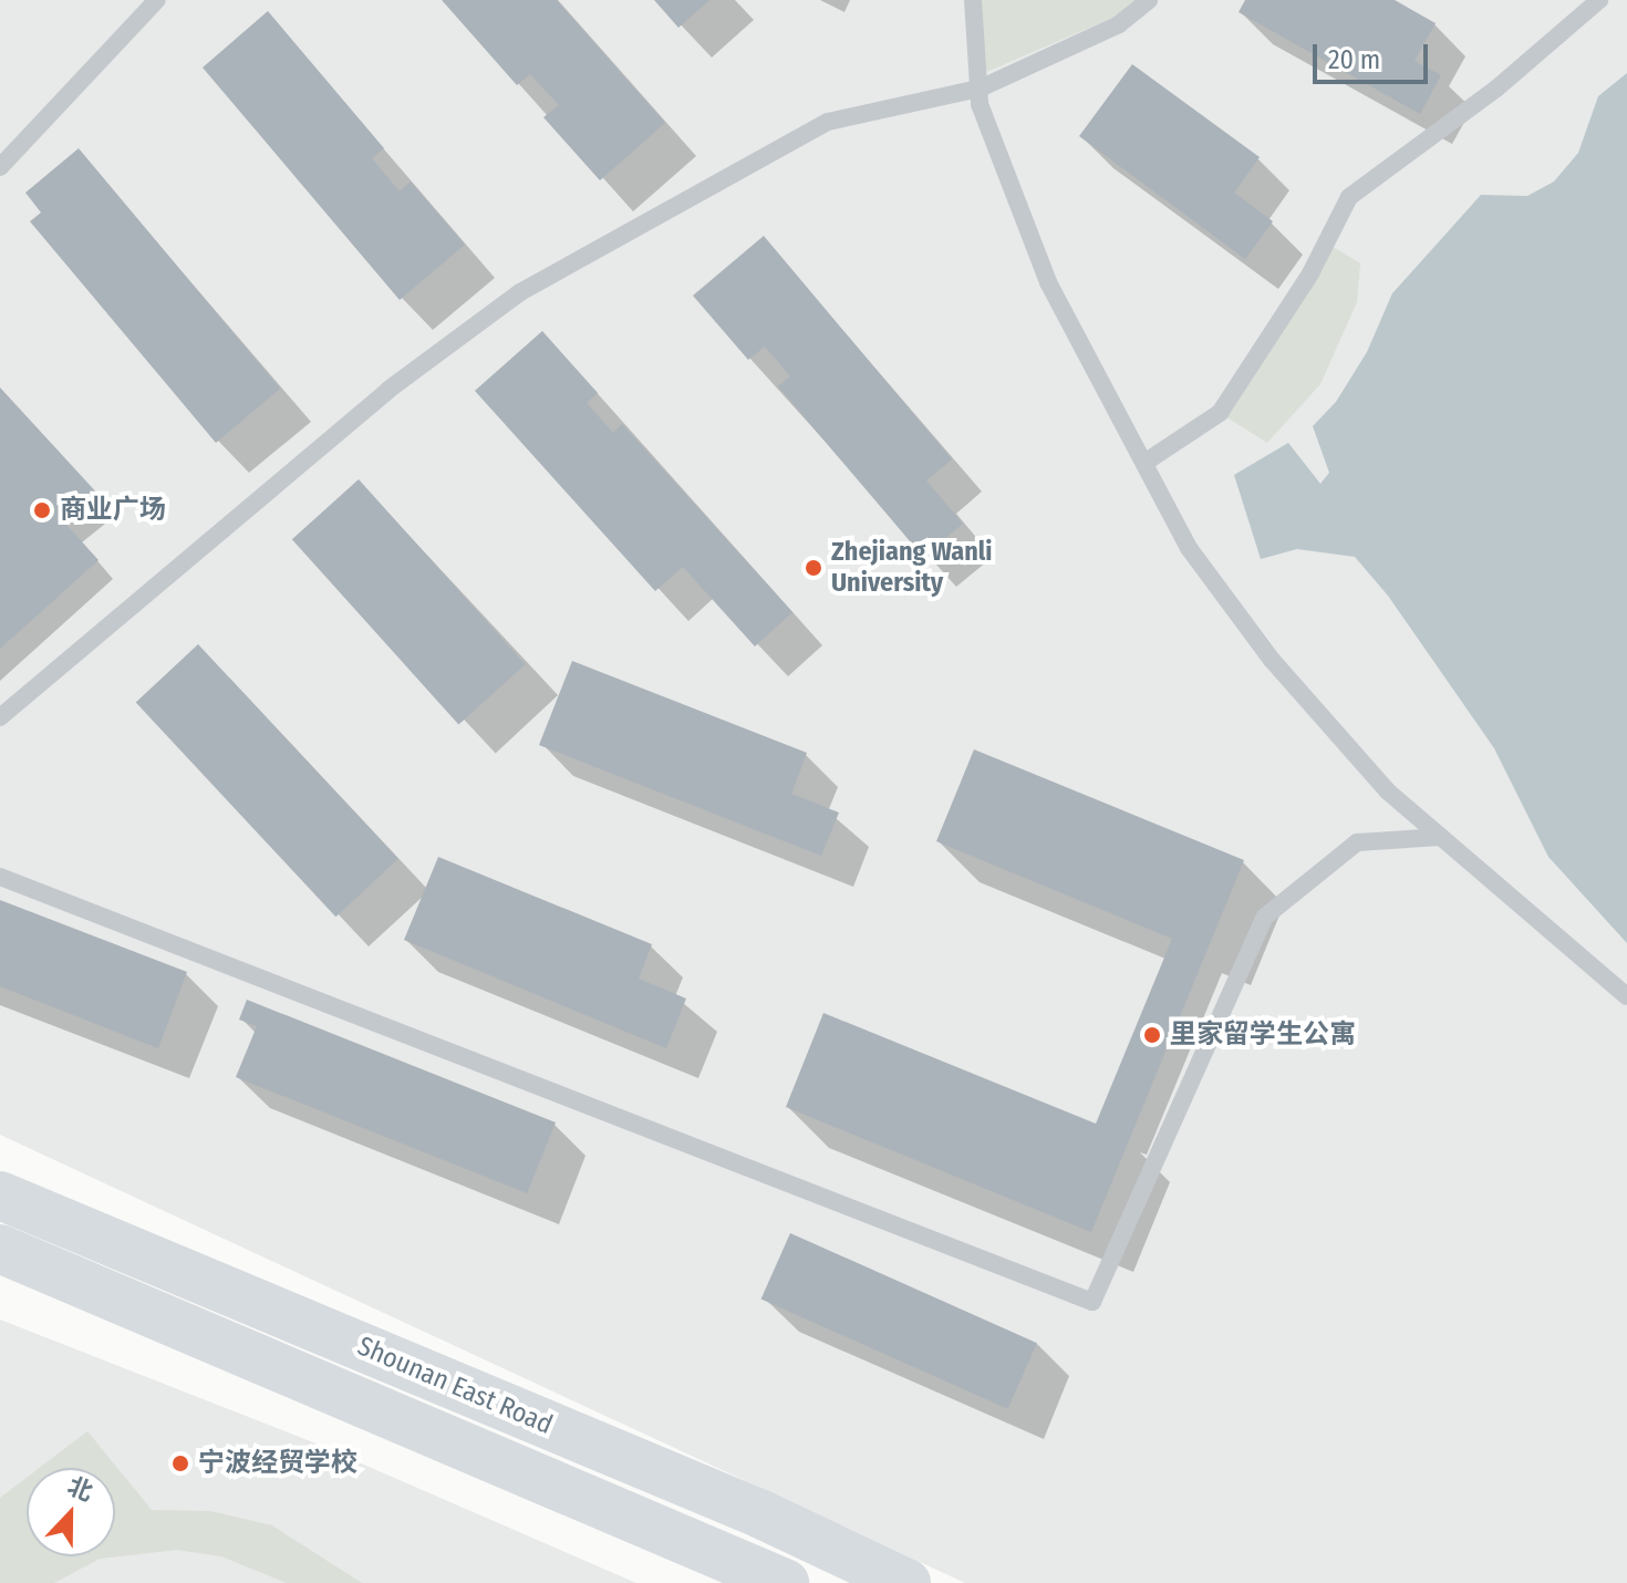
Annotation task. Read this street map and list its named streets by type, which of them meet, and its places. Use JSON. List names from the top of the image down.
{
  "streets": {
    "main road": ["Shounan East Road"]
  },
  "places": [
    "商业广场",
    "Zhejiang Wanli University",
    "里家留学生公寓",
    "宁波经贸学校"
  ],
  "scale_bar": "20 m",
  "north": "top"
}
